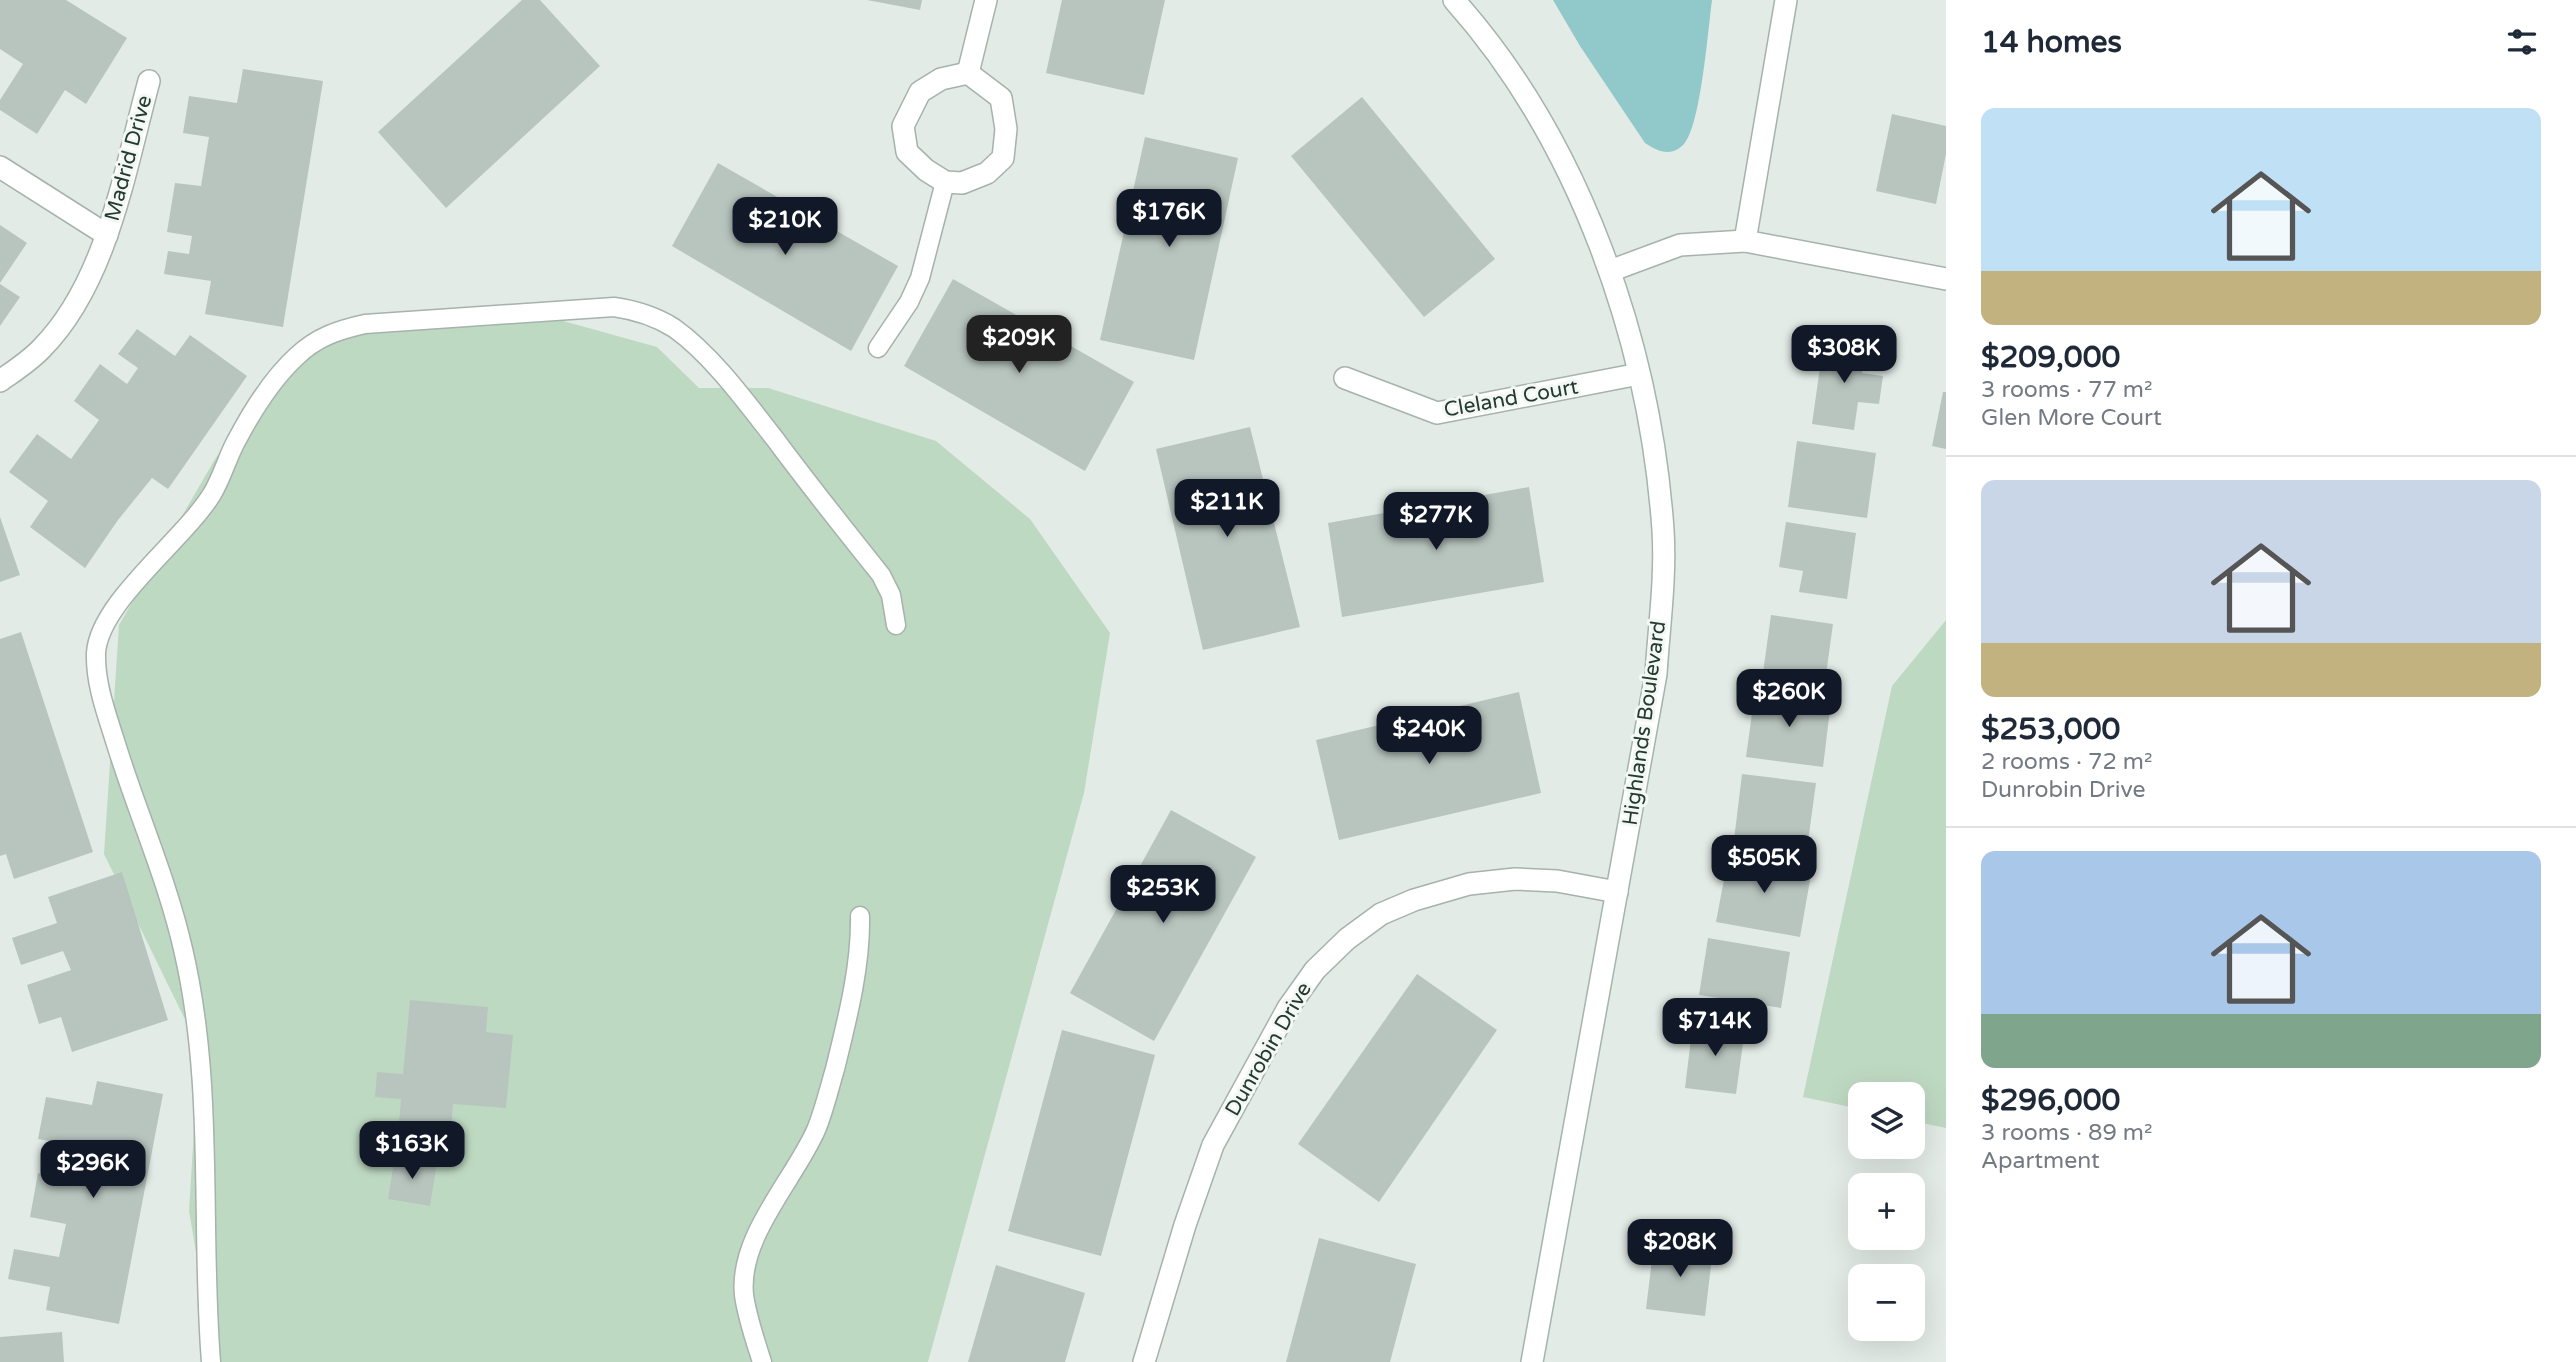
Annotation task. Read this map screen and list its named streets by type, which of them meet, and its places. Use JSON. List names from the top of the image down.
{
  "streets": {
    "street": [
      "Madrid Drive",
      "Cleland Court",
      "Highlands Boulevard",
      "Dunrobin Drive"
    ]
  },
  "crossings": [
    ["Cleland Court", "Highlands Boulevard"],
    ["Highlands Boulevard", "Dunrobin Drive"]
  ],
  "page": {
    "heading": "14 homes",
    "list": [
      {
        "name": "$209,000",
        "note": "3 rooms · 77 m² · Glen More Court"
      },
      {
        "name": "$253,000",
        "note": "2 rooms · 72 m² · Dunrobin Drive"
      },
      {
        "name": "$296,000",
        "note": "3 rooms · 89 m² · Apartment"
      }
    ],
    "price": [
      "$176K",
      "$210K",
      "$209K",
      "$308K",
      "$211K",
      "$277K",
      "$260K",
      "$240K",
      "$505K",
      "$253K",
      "$714K",
      "$163K",
      "$296K",
      "$208K"
    ],
    "map_buttons": ["+", "−"]
  }
}
